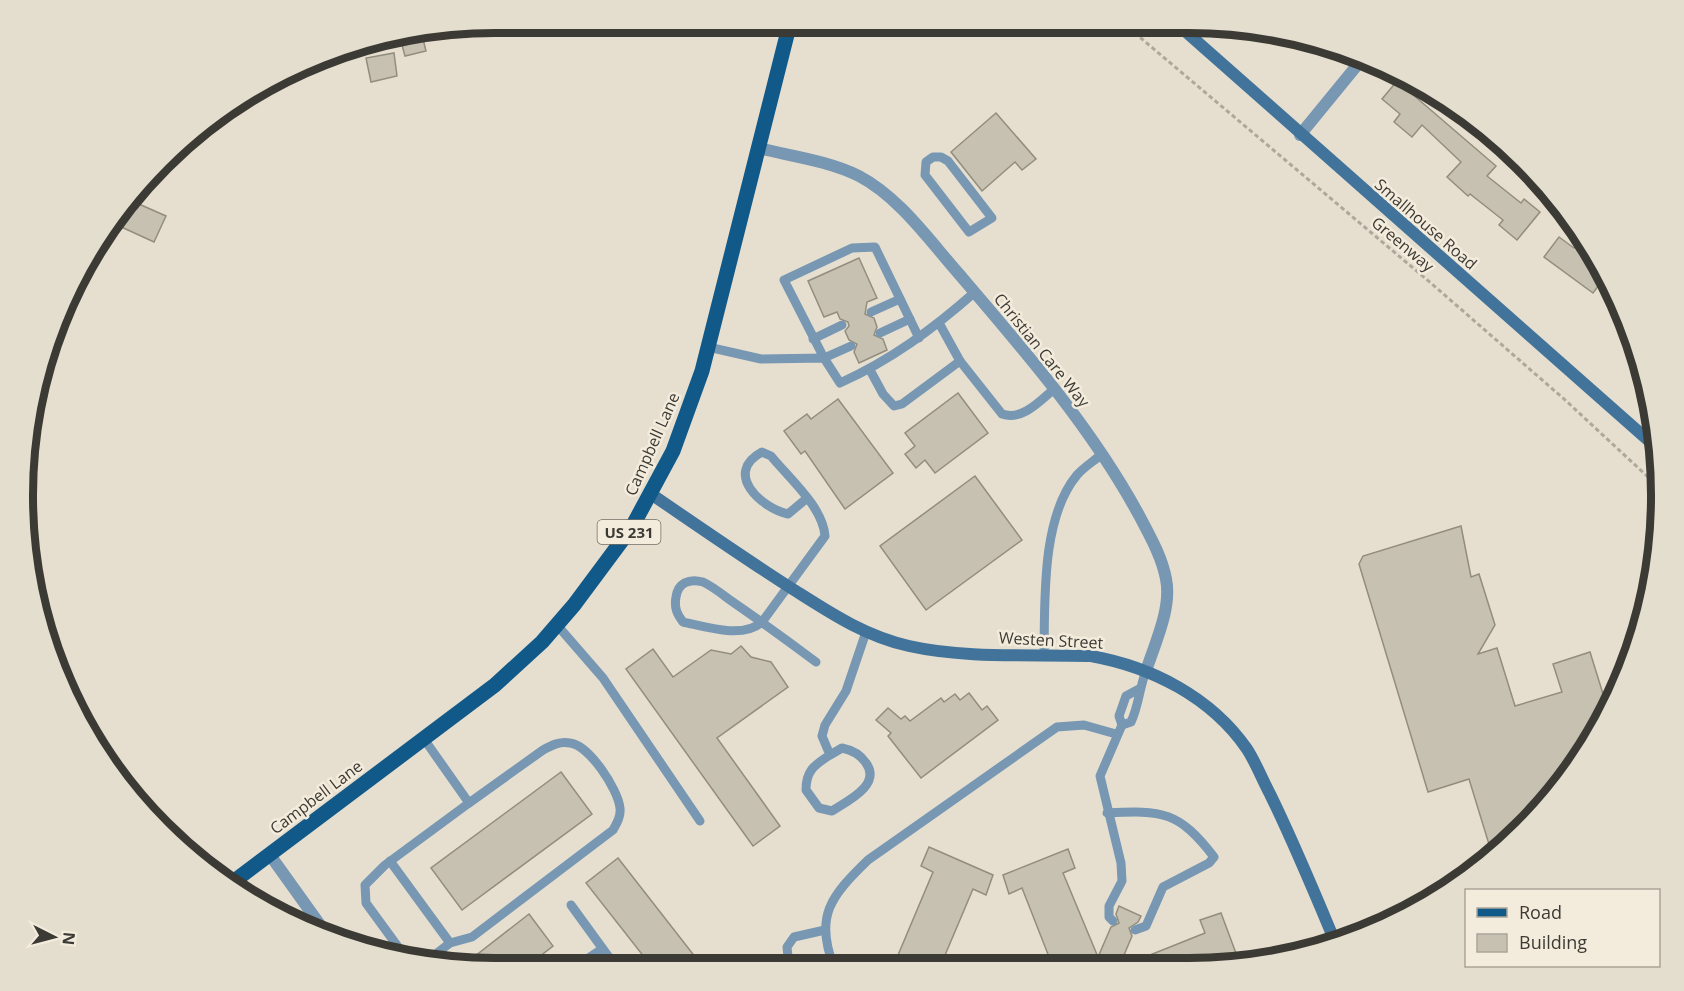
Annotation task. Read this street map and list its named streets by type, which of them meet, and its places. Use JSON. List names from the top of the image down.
{
  "streets": {
    "main road": ["Campbell Lane", "US 231"],
    "street": ["Smallhouse Road", "Christian Care Way", "Westen Street"],
    "path": ["Greenway"]
  },
  "crossings": [
    ["Christian Care Way", "Campbell Lane"],
    ["Christian Care Way", "Westen Street"],
    ["Campbell Lane", "Westen Street"]
  ],
  "legend": ["Road", "Building"],
  "north": "right"
}
